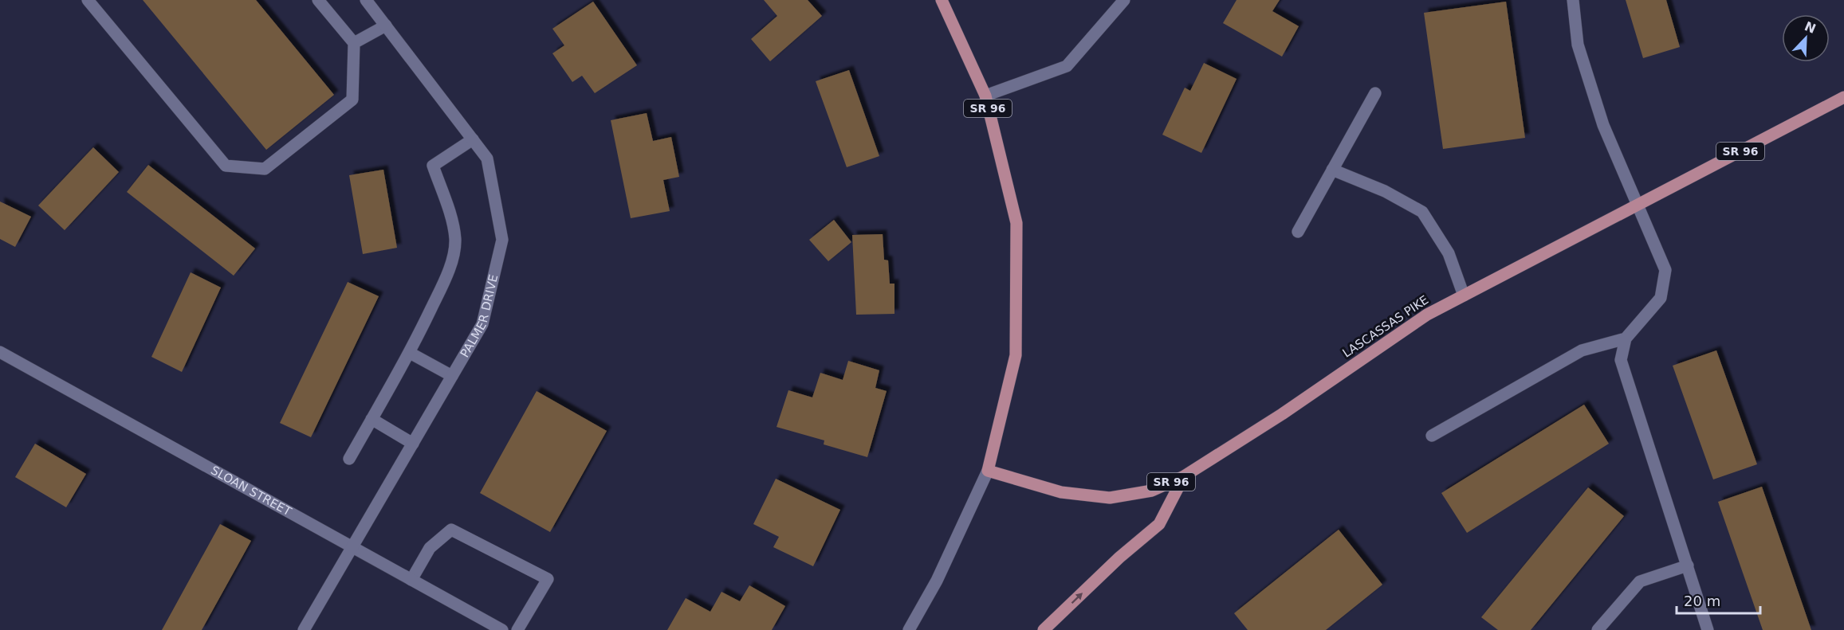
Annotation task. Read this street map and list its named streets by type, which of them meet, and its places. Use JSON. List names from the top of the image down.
{
  "streets": {
    "main road": ["SR 96", "LASCASSAS PIKE"],
    "street": ["PALMER DRIVE", "SLOAN STREET"]
  },
  "crossings": [
    ["SR 96", "LASCASSAS PIKE"],
    ["PALMER DRIVE", "SLOAN STREET"]
  ],
  "scale_bar": "20 m",
  "north": "top right"
}
